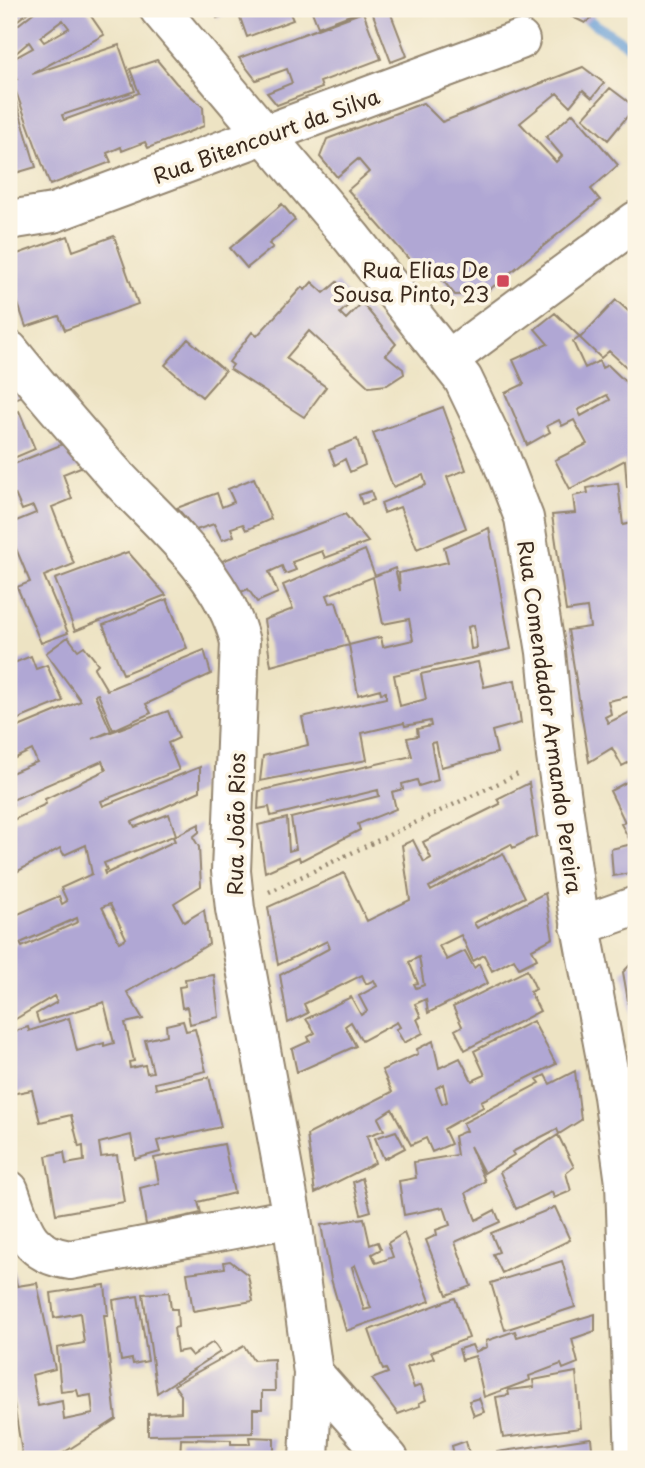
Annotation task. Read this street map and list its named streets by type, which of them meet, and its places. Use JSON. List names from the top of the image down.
{
  "streets": {
    "street": ["Rua Bitencourt da Silva", "Rua Comendador Armando Pereira", "Rua João Rios"]
  },
  "crossings": [
    ["Rua Bitencourt da Silva", "Rua Comendador Armando Pereira"]
  ],
  "places": {
    "transit": ["Rua Elias De Sousa Pinto, 23"]
  }
}
